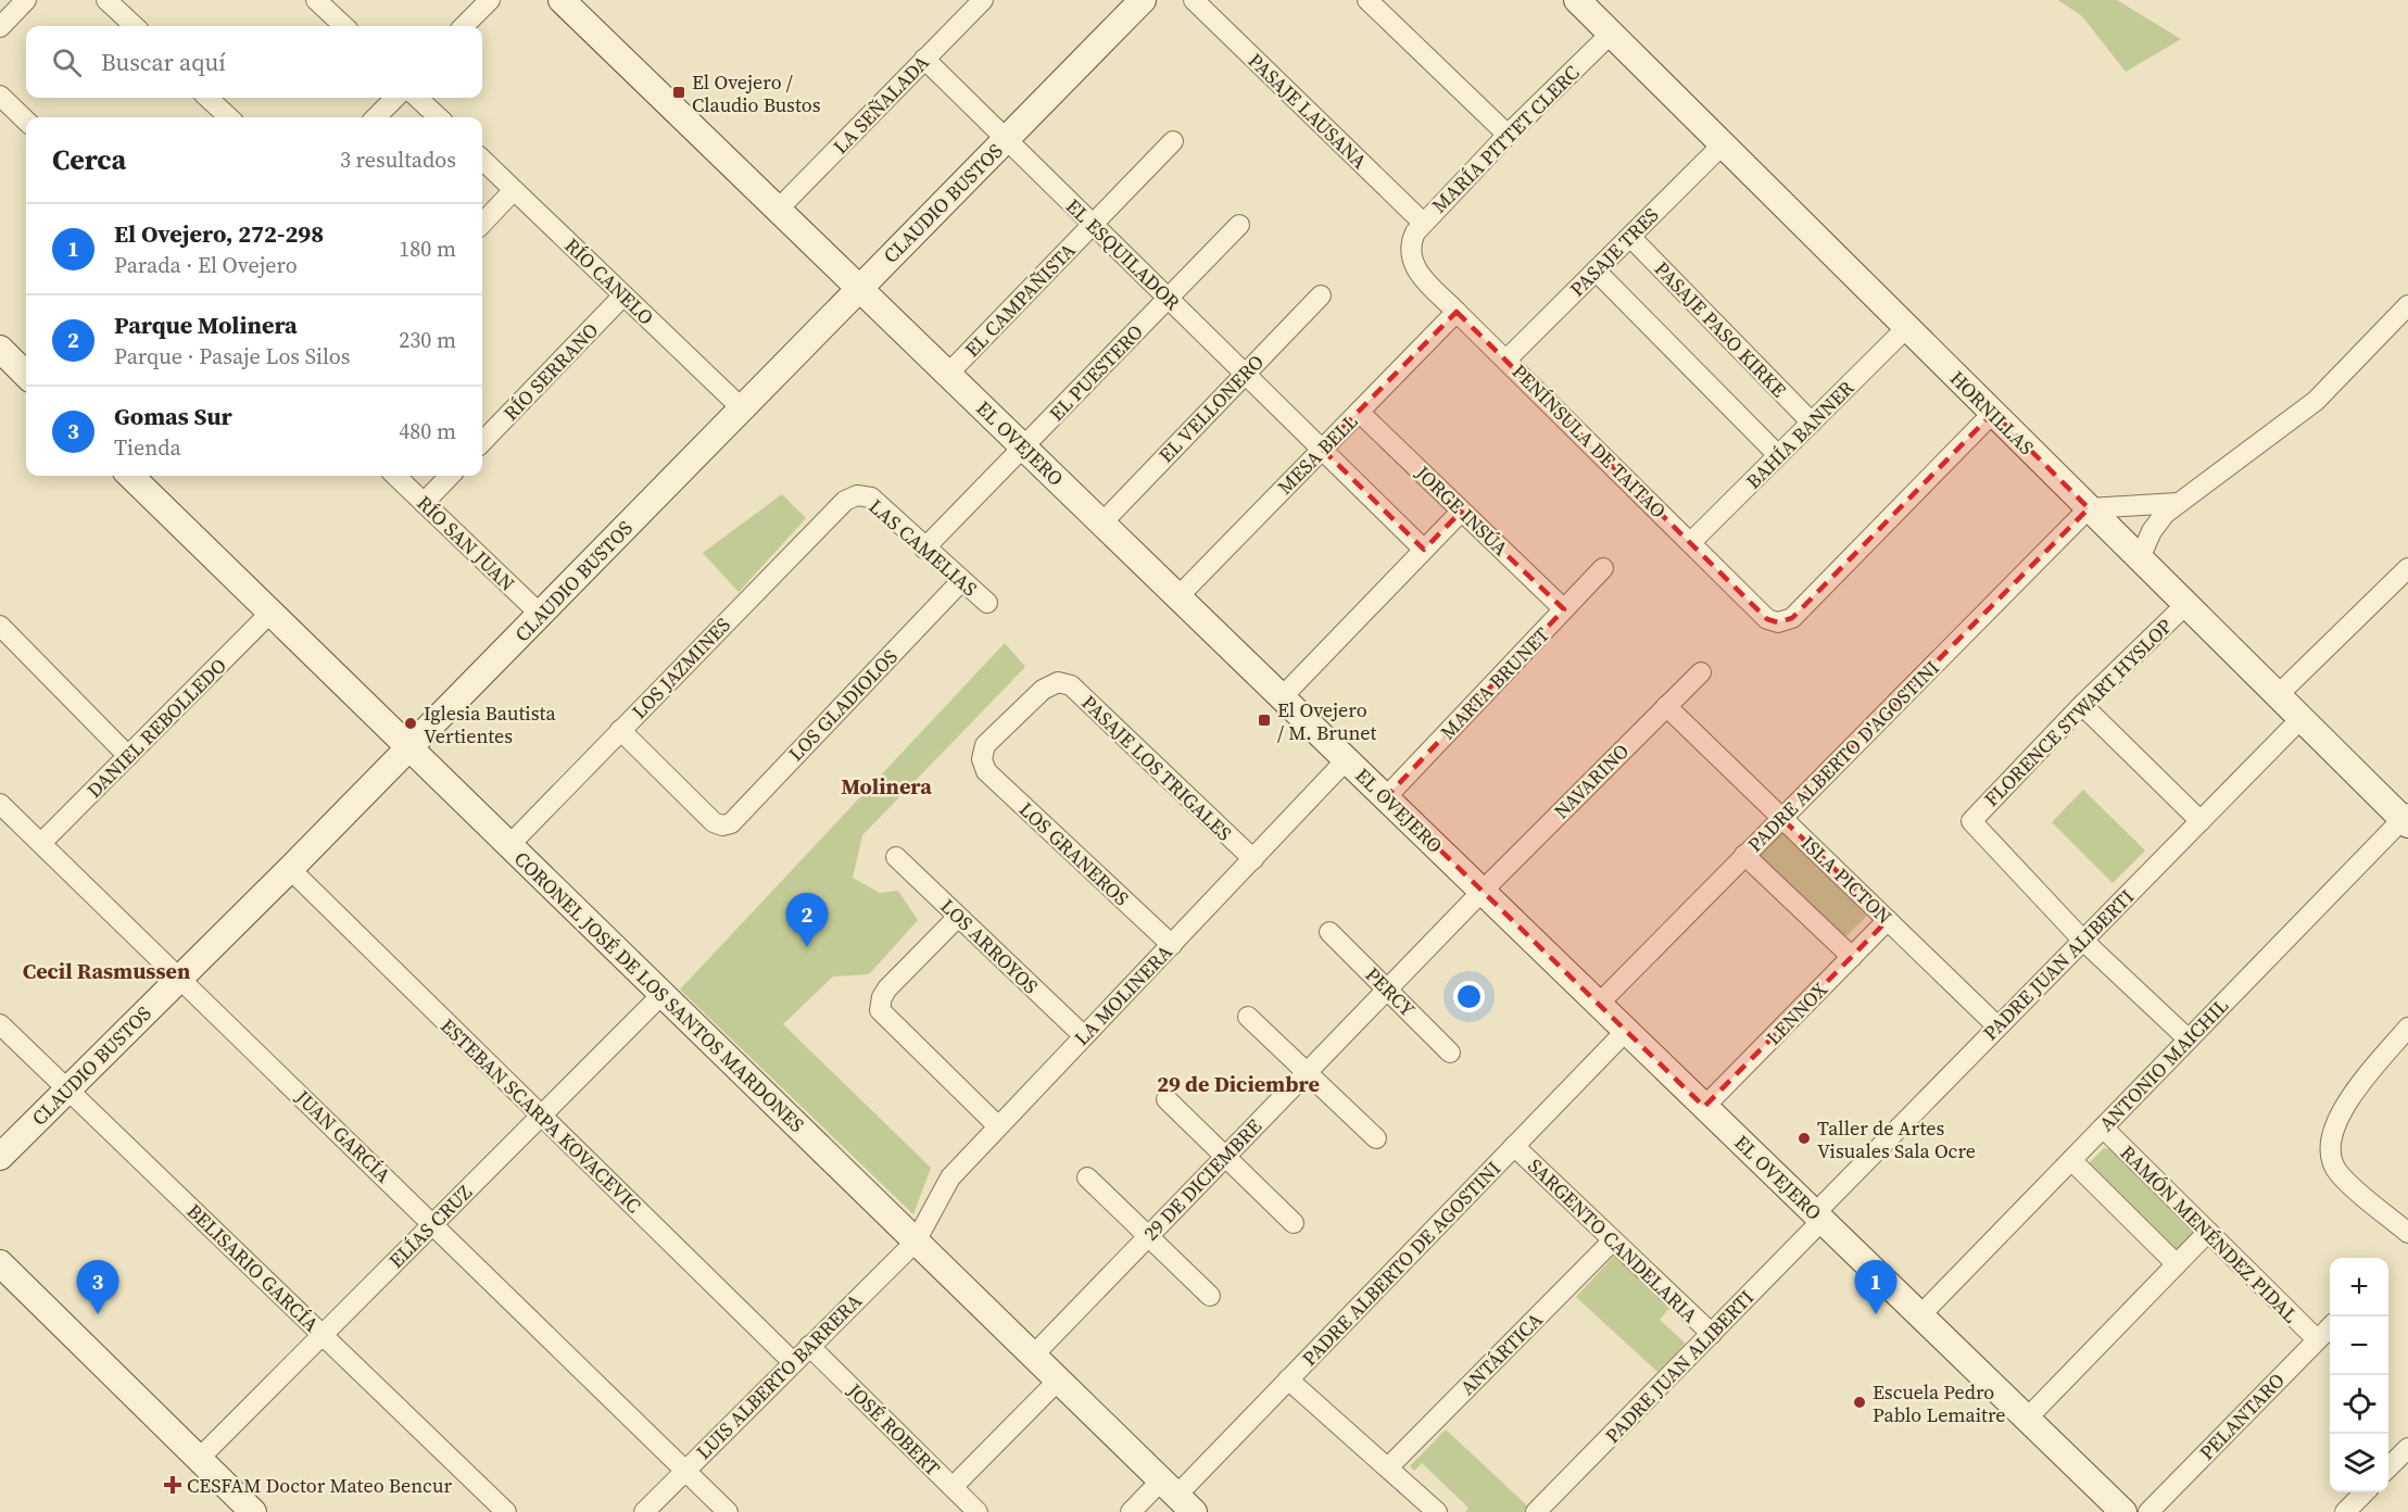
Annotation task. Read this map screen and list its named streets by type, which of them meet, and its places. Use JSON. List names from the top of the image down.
{
  "streets": {
    "street": [
      "LA SEÑALADA",
      "PASAJE LAUSANA",
      "MARÍA PITTET CLERC",
      "CLAUDIO BUSTOS",
      "PASAJE TRES",
      "EL ESQUILADOR",
      "RÍO CANELO",
      "EL CAMPAÑISTA",
      "PASAJE PASO KIRKE",
      "RÍO SERRANO",
      "EL PUESTERO",
      "EL VELLONERO",
      "HORNILLAS",
      "BAHÍA BANNER",
      "PENÍNSULA DE TAITAO",
      "EL OVEJERO",
      "MESA BELL",
      "JORGE INSÚA",
      "RÍO SAN JUAN",
      "LAS CAMELIAS",
      "LOS JAZMINES",
      "MARTA BRUNET",
      "LOS GLADIOLOS",
      "FLORENCE STWART HYSLOP",
      "DANIEL REBOLLEDO",
      "PADRE ALBERTO D'AGOSTINI",
      "PASAJE LOS TRIGALES",
      "NAVARINO",
      "LOS GRANEROS",
      "ISLA PICTON",
      "LOS ARROYOS",
      "PADRE JUAN ALIBERTI",
      "CORONEL JOSÉ DE LOS SANTOS MARDONES",
      "PERCY",
      "LA MOLINERA",
      "LENNOX",
      "ANTONIO MAICHIL",
      "ESTEBAN SCARPA KOVACEVIC",
      "JUAN GARCÍA",
      "29 DE DICIEMBRE",
      "ELÍAS CRUZ",
      "RAMÓN MENÉNDEZ PIDAL",
      "SARGENTO CANDELARIA",
      "PADRE ALBERTO DE AGOSTINI",
      "BELISARIO GARCÍA",
      "ANTÁRTICA",
      "LUIS ALBERTO BARRERA",
      "PELANTARO",
      "JOSÉ ROBERT"
    ]
  },
  "crossings": [
    ["LA SEÑALADA", "EL ESQUILADOR"],
    ["LA SEÑALADA", "EL OVEJERO"],
    ["PASAJE LAUSANA", "MARÍA PITTET CLERC"],
    ["MARÍA PITTET CLERC", "HORNILLAS"],
    ["MARÍA PITTET CLERC", "PENÍNSULA DE TAITAO"],
    ["CLAUDIO BUSTOS", "EL ESQUILADOR"],
    ["CLAUDIO BUSTOS", "RÍO CANELO"],
    ["CLAUDIO BUSTOS", "EL OVEJERO"],
    ["CLAUDIO BUSTOS", "RÍO SAN JUAN"],
    ["CLAUDIO BUSTOS", "CORONEL JOSÉ DE LOS SANTOS MARDONES"],
    ["CLAUDIO BUSTOS", "ESTEBAN SCARPA KOVACEVIC"],
    ["CLAUDIO BUSTOS", "JUAN GARCÍA"],
    ["CLAUDIO BUSTOS", "BELISARIO GARCÍA"],
    ["PASAJE TRES", "PASAJE PASO KIRKE"],
    ["PASAJE TRES", "HORNILLAS"],
    ["PASAJE TRES", "PENÍNSULA DE TAITAO"],
    ["EL ESQUILADOR", "EL CAMPAÑISTA"],
    ["EL ESQUILADOR", "EL PUESTERO"],
    ["EL ESQUILADOR", "EL VELLONERO"],
    ["EL ESQUILADOR", "MESA BELL"],
    ["RÍO CANELO", "RÍO SERRANO"],
    ["EL CAMPAÑISTA", "EL OVEJERO"],
    ["PASAJE PASO KIRKE", "BAHÍA BANNER"],
    ["EL PUESTERO", "EL OVEJERO"],
    ["EL PUESTERO", "LAS CAMELIAS"],
    ["EL VELLONERO", "EL OVEJERO"],
    ["HORNILLAS", "BAHÍA BANNER"],
    ["HORNILLAS", "PENÍNSULA DE TAITAO"],
    ["HORNILLAS", "FLORENCE STWART HYSLOP"],
    ["HORNILLAS", "PADRE ALBERTO D'AGOSTINI"],
    ["HORNILLAS", "PADRE JUAN ALIBERTI"],
    ["HORNILLAS", "ANTONIO MAICHIL"],
    ["BAHÍA BANNER", "PENÍNSULA DE TAITAO"],
    ["PENÍNSULA DE TAITAO", "MESA BELL"],
    ["EL OVEJERO", "MESA BELL"],
    ["EL OVEJERO", "MARTA BRUNET"],
    ["EL OVEJERO", "PADRE ALBERTO D'AGOSTINI"],
    ["EL OVEJERO", "NAVARINO"],
    ["EL OVEJERO", "PADRE JUAN ALIBERTI"],
    ["EL OVEJERO", "LA MOLINERA"],
    ["EL OVEJERO", "LENNOX"],
    ["EL OVEJERO", "ANTONIO MAICHIL"],
    ["EL OVEJERO", "29 DE DICIEMBRE"],
    ["EL OVEJERO", "PADRE ALBERTO DE AGOSTINI"],
    ["MESA BELL", "JORGE INSÚA"],
    ["JORGE INSÚA", "MARTA BRUNET"],
    ["LAS CAMELIAS", "LOS JAZMINES"],
    ["LAS CAMELIAS", "LOS GLADIOLOS"],
    ["LOS JAZMINES", "LOS GLADIOLOS"],
    ["LOS JAZMINES", "CORONEL JOSÉ DE LOS SANTOS MARDONES"],
    ["FLORENCE STWART HYSLOP", "PADRE JUAN ALIBERTI"],
    ["DANIEL REBOLLEDO", "CORONEL JOSÉ DE LOS SANTOS MARDONES"],
    ["DANIEL REBOLLEDO", "JUAN GARCÍA"],
    ["PADRE ALBERTO D'AGOSTINI", "ISLA PICTON"],
    ["PASAJE LOS TRIGALES", "LOS GRANEROS"],
    ["PASAJE LOS TRIGALES", "LA MOLINERA"],
    ["NAVARINO", "ISLA PICTON"],
    ["NAVARINO", "29 DE DICIEMBRE"],
    ["LOS GRANEROS", "LA MOLINERA"],
    ["ISLA PICTON", "PADRE JUAN ALIBERTI"],
    ["ISLA PICTON", "LENNOX"],
    ["LOS ARROYOS", "LA MOLINERA"],
    ["PADRE JUAN ALIBERTI", "SARGENTO CANDELARIA"],
    ["CORONEL JOSÉ DE LOS SANTOS MARDONES", "LA MOLINERA"],
    ["CORONEL JOSÉ DE LOS SANTOS MARDONES", "29 DE DICIEMBRE"],
    ["CORONEL JOSÉ DE LOS SANTOS MARDONES", "ELÍAS CRUZ"],
    ["CORONEL JOSÉ DE LOS SANTOS MARDONES", "PADRE ALBERTO DE AGOSTINI"],
    ["CORONEL JOSÉ DE LOS SANTOS MARDONES", "LUIS ALBERTO BARRERA"],
    ["PERCY", "29 DE DICIEMBRE"],
    ["LA MOLINERA", "LUIS ALBERTO BARRERA"],
    ["ANTONIO MAICHIL", "RAMÓN MENÉNDEZ PIDAL"],
    ["ESTEBAN SCARPA KOVACEVIC", "ELÍAS CRUZ"],
    ["ESTEBAN SCARPA KOVACEVIC", "LUIS ALBERTO BARRERA"],
    ["JUAN GARCÍA", "ELÍAS CRUZ"],
    ["JUAN GARCÍA", "LUIS ALBERTO BARRERA"],
    ["ELÍAS CRUZ", "BELISARIO GARCÍA"],
    ["RAMÓN MENÉNDEZ PIDAL", "PELANTARO"],
    ["SARGENTO CANDELARIA", "PADRE ALBERTO DE AGOSTINI"],
    ["SARGENTO CANDELARIA", "ANTÁRTICA"],
    ["LUIS ALBERTO BARRERA", "JOSÉ ROBERT"]
  ],
  "districts": ["Molinera", "Cecil Rasmussen", "29 de Diciembre"],
  "places": {
    "transit": ["El Ovejero / Claudio Bustos", "El Ovejero / M. Brunet"],
    "other": ["Iglesia Bautista Vertientes", "Taller de Artes Visuales Sala Ocre", "Escuela Pedro Pablo Lemaitre"],
    "health": ["CESFAM Doctor Mateo Bencur"]
  },
  "page": {
    "search": "Buscar aquí",
    "heading": ["Cerca", "3 resultados"],
    "list": [
      {
        "mark": "1",
        "name": "El Ovejero, 272-298",
        "note": "Parada · El Ovejero",
        "value": "180 m"
      },
      {
        "mark": "2",
        "name": "Parque Molinera",
        "note": "Parque · Pasaje Los Silos",
        "value": "230 m"
      },
      {
        "mark": "3",
        "name": "Gomas Sur",
        "note": "Tienda",
        "value": "480 m"
      }
    ],
    "pins": ["2", "1", "3"],
    "map_buttons": ["+", "−"]
  }
}
